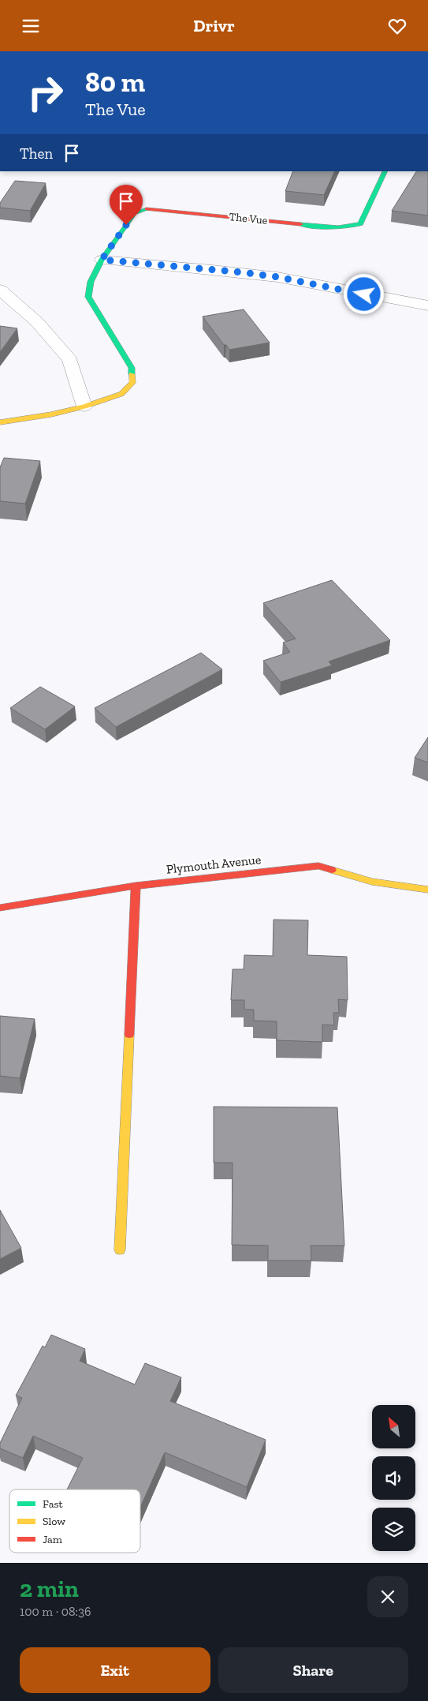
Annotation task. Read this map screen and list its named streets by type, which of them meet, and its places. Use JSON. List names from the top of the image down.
{
  "streets": {
    "street": ["The Vue", "Plymouth Avenue"]
  },
  "legend": ["Fast", "Slow", "Jam"],
  "north": "top left",
  "page": {
    "header": "Drivr",
    "turn": ["80 m", "The Vue"],
    "then": "Then",
    "heading": ["2 min", "100 m · 08:36"],
    "buttons": ["Exit", "Share"]
  }
}
